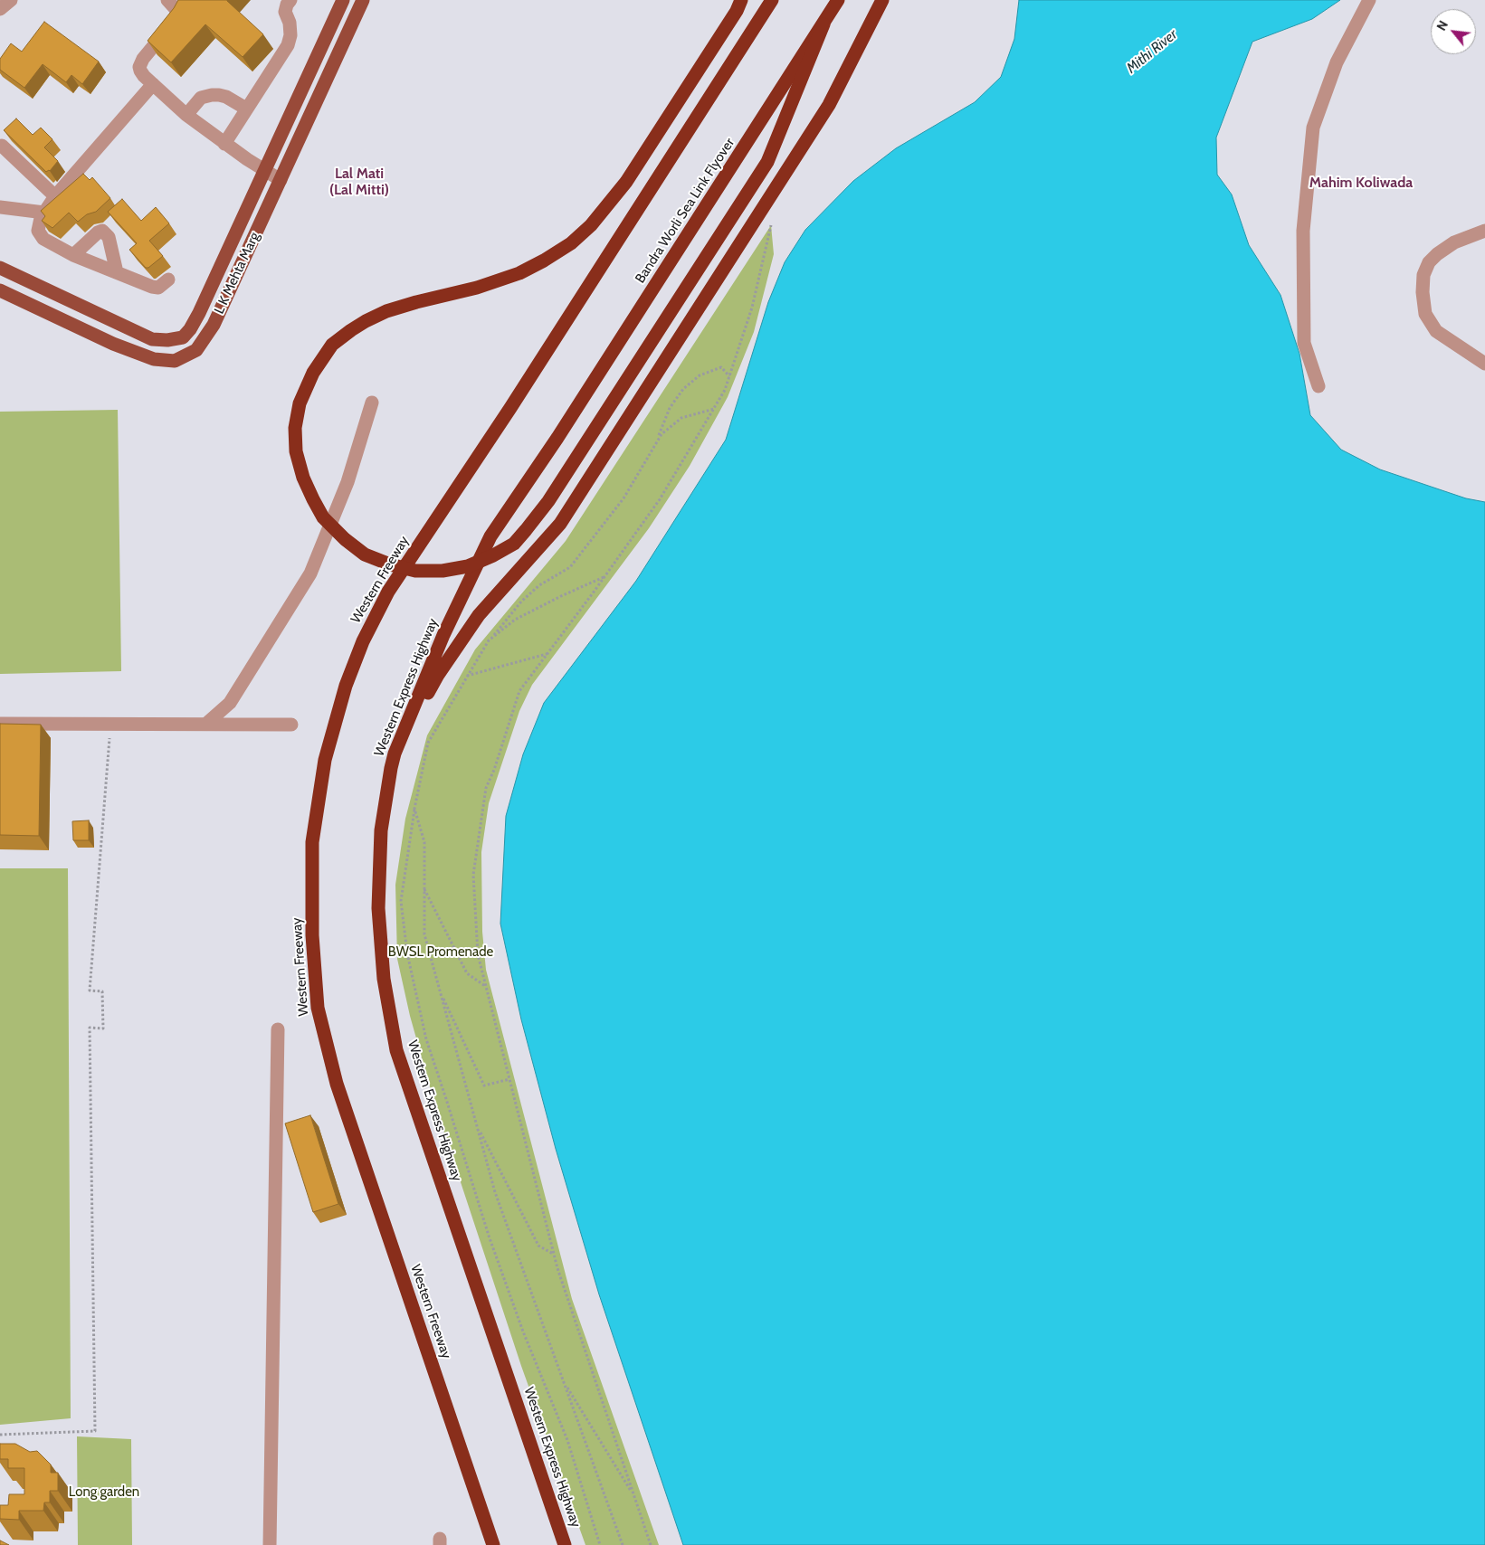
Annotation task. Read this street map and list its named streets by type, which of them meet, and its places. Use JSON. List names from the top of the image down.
{
  "streets": {
    "highway": ["Bandra Worli Sea Link Flyover", "Western Freeway", "Western Express Highway"],
    "main road": ["L K Mehta Marg"]
  },
  "crossings": [
    ["Bandra Worli Sea Link Flyover", "Western Express Highway"]
  ],
  "districts": ["Lal Mati (Lal Mitti)", "Mahim Koliwada"],
  "water": ["Mithi River"],
  "parks": ["BWSL Promenade", "Long garden"],
  "north": "top left"
}
